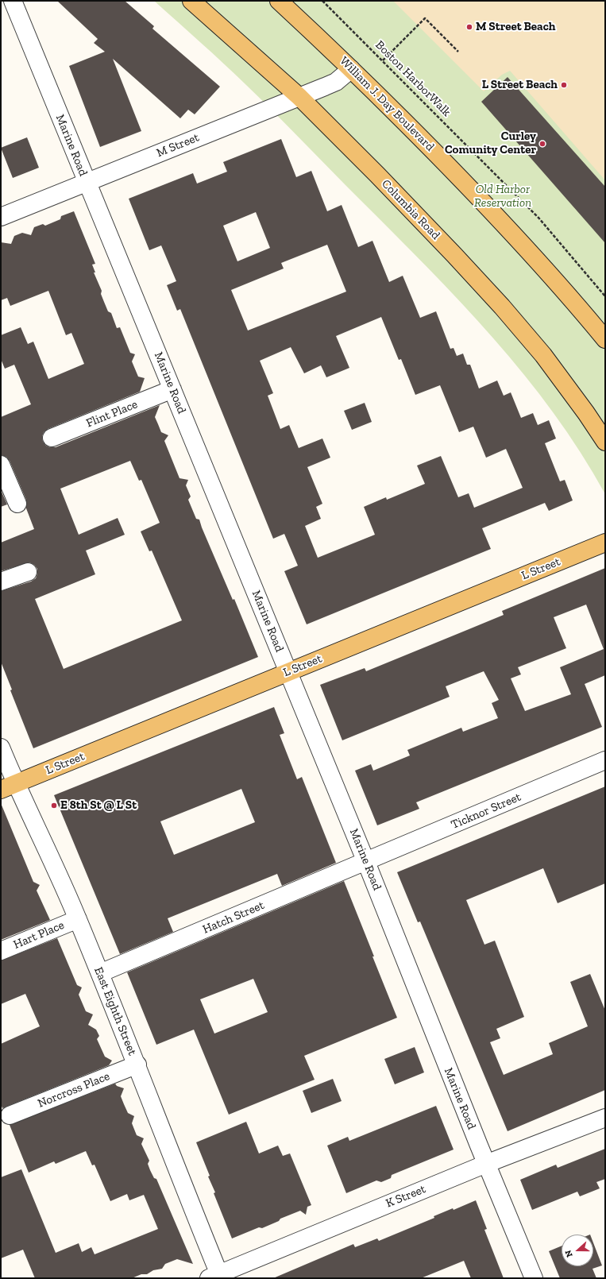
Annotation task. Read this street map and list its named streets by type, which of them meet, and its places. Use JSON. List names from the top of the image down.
{
  "streets": {
    "main road": ["William J. Day Boulevard", "Columbia Road", "L Street"],
    "street": [
      "Marine Road",
      "M Street",
      "Flint Place",
      "Ticknor Street",
      "Hatch Street",
      "Hart Place",
      "East Eighth Street",
      "Norcross Place",
      "K Street"
    ],
    "path": ["Boston HarborWalk"]
  },
  "crossings": [
    ["William J. Day Boulevard", "M Street"],
    ["Marine Road", "M Street"],
    ["Marine Road", "Flint Place"],
    ["Marine Road", "L Street"],
    ["Marine Road", "Ticknor Street"],
    ["Marine Road", "Hatch Street"],
    ["Marine Road", "K Street"],
    ["M Street", "Columbia Road"],
    ["L Street", "East Eighth Street"],
    ["Ticknor Street", "Hatch Street"],
    ["Hatch Street", "East Eighth Street"],
    ["Hart Place", "East Eighth Street"],
    ["East Eighth Street", "Norcross Place"],
    ["East Eighth Street", "K Street"]
  ],
  "parks": ["Old Harbor Reservation"],
  "places": [
    "M Street Beach",
    "L Street Beach",
    "Curley Comunity Center",
    "E 8th St @ L St"
  ],
  "north": "left"
}
